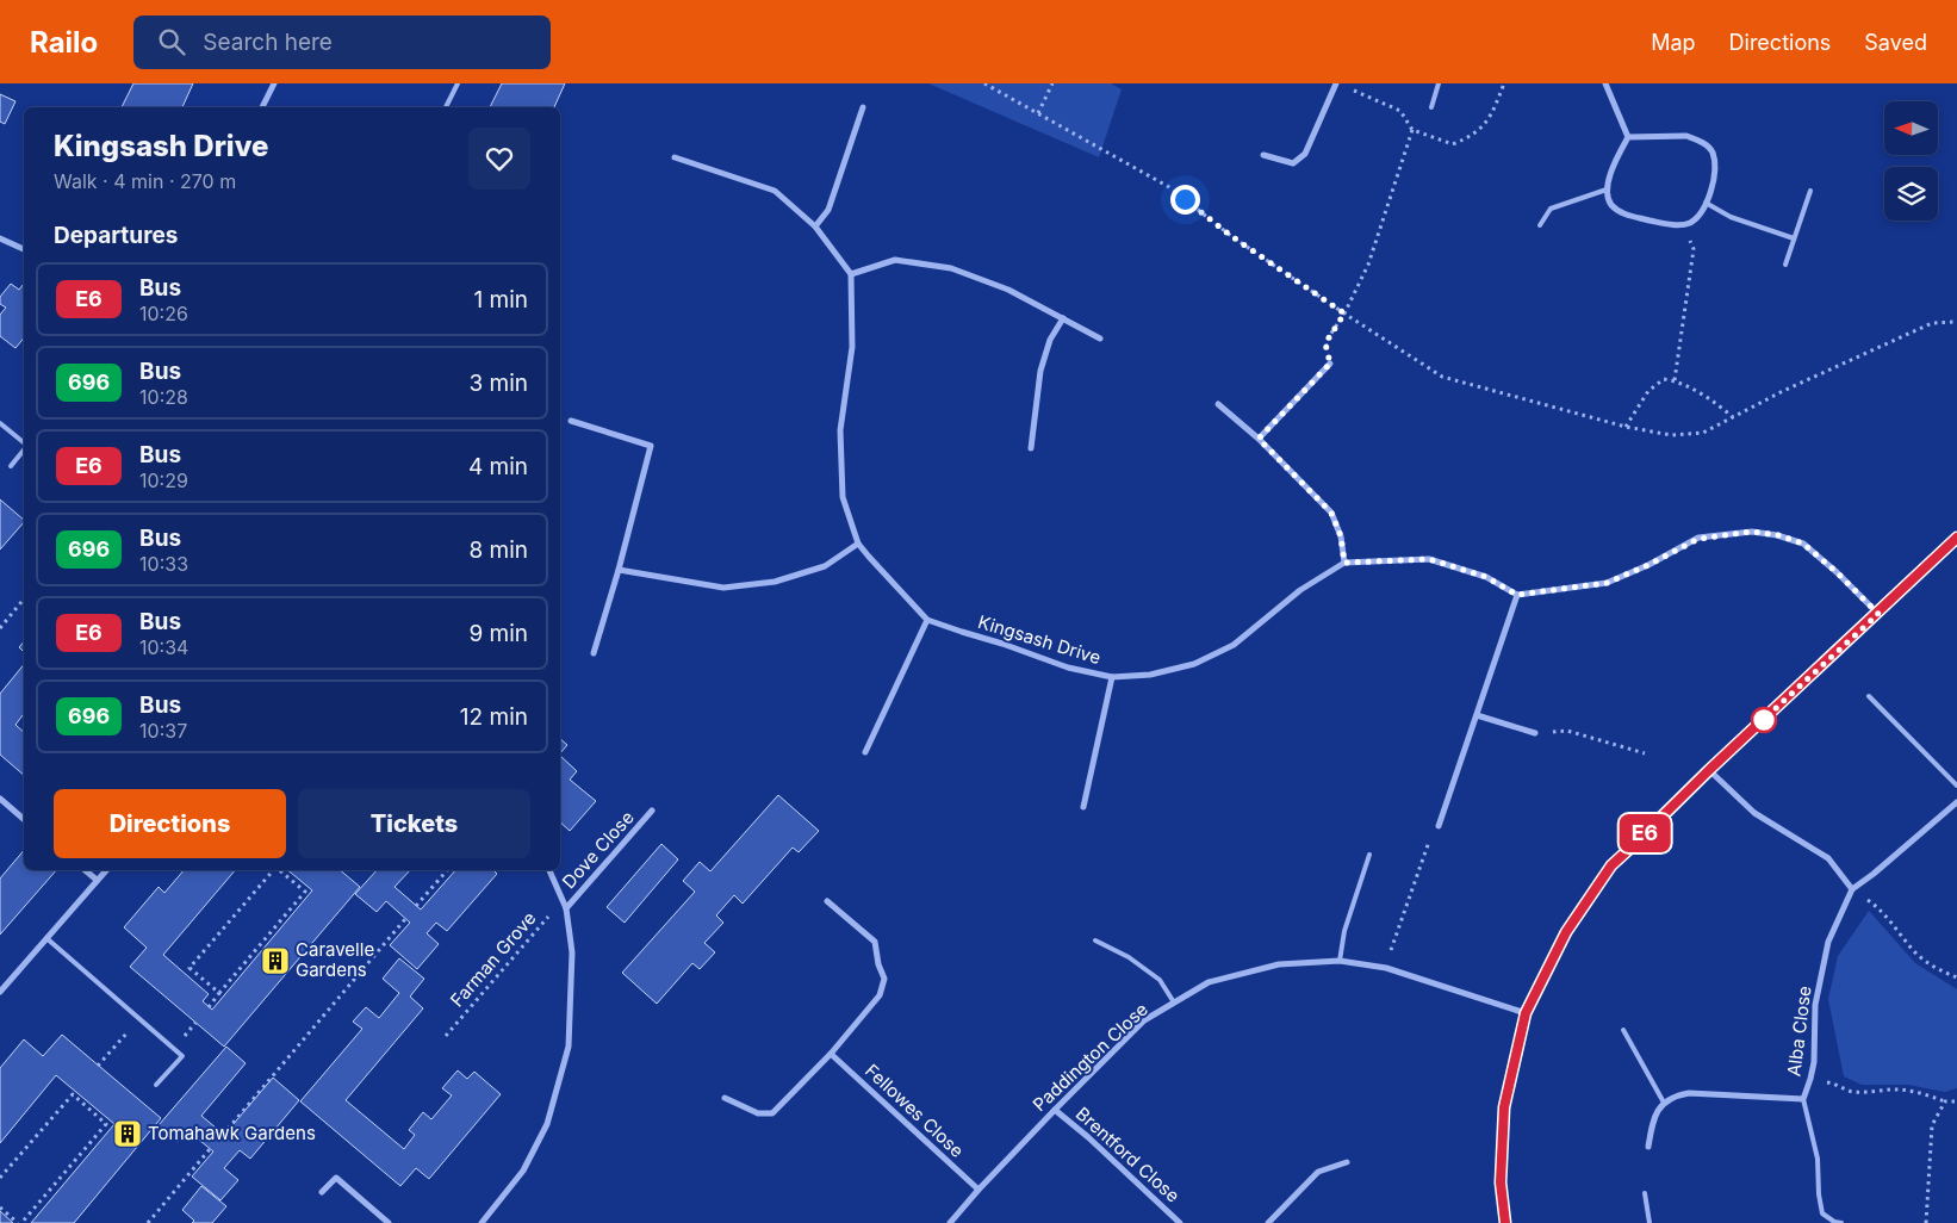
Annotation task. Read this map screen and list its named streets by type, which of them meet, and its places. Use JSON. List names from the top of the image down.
{
  "streets": {
    "street": [
      "Kingsash Drive",
      "Dove Close",
      "Alba Close",
      "Paddington Close",
      "Fellowes Close",
      "Brentford Close"
    ],
    "path": ["Farman Grove"]
  },
  "crossings": [
    ["Paddington Close", "Fellowes Close"],
    ["Paddington Close", "Brentford Close"]
  ],
  "places": {
    "building": ["Caravelle Gardens", "Tomahawk Gardens"]
  },
  "lines": ["bus line E6"],
  "north": "left",
  "page": {
    "header": "Railo",
    "search": "Search here",
    "nav": ["Map", "Directions", "Saved"],
    "on_map": "E6",
    "heading": [
      ["Kingsash Drive", "Walk · 4 min · 270 m"],
      "Departures"
    ],
    "list": [
      {
        "mark": "E6",
        "name": "Bus",
        "note": "10:26",
        "value": "1 min"
      },
      {
        "mark": "696",
        "name": "Bus",
        "note": "10:28",
        "value": "3 min"
      },
      {
        "mark": "E6",
        "name": "Bus",
        "note": "10:29",
        "value": "4 min"
      },
      {
        "mark": "696",
        "name": "Bus",
        "note": "10:33",
        "value": "8 min"
      },
      {
        "mark": "E6",
        "name": "Bus",
        "note": "10:34",
        "value": "9 min"
      },
      {
        "mark": "696",
        "name": "Bus",
        "note": "10:37",
        "value": "12 min"
      }
    ],
    "buttons": ["Directions", "Tickets"]
  }
}
